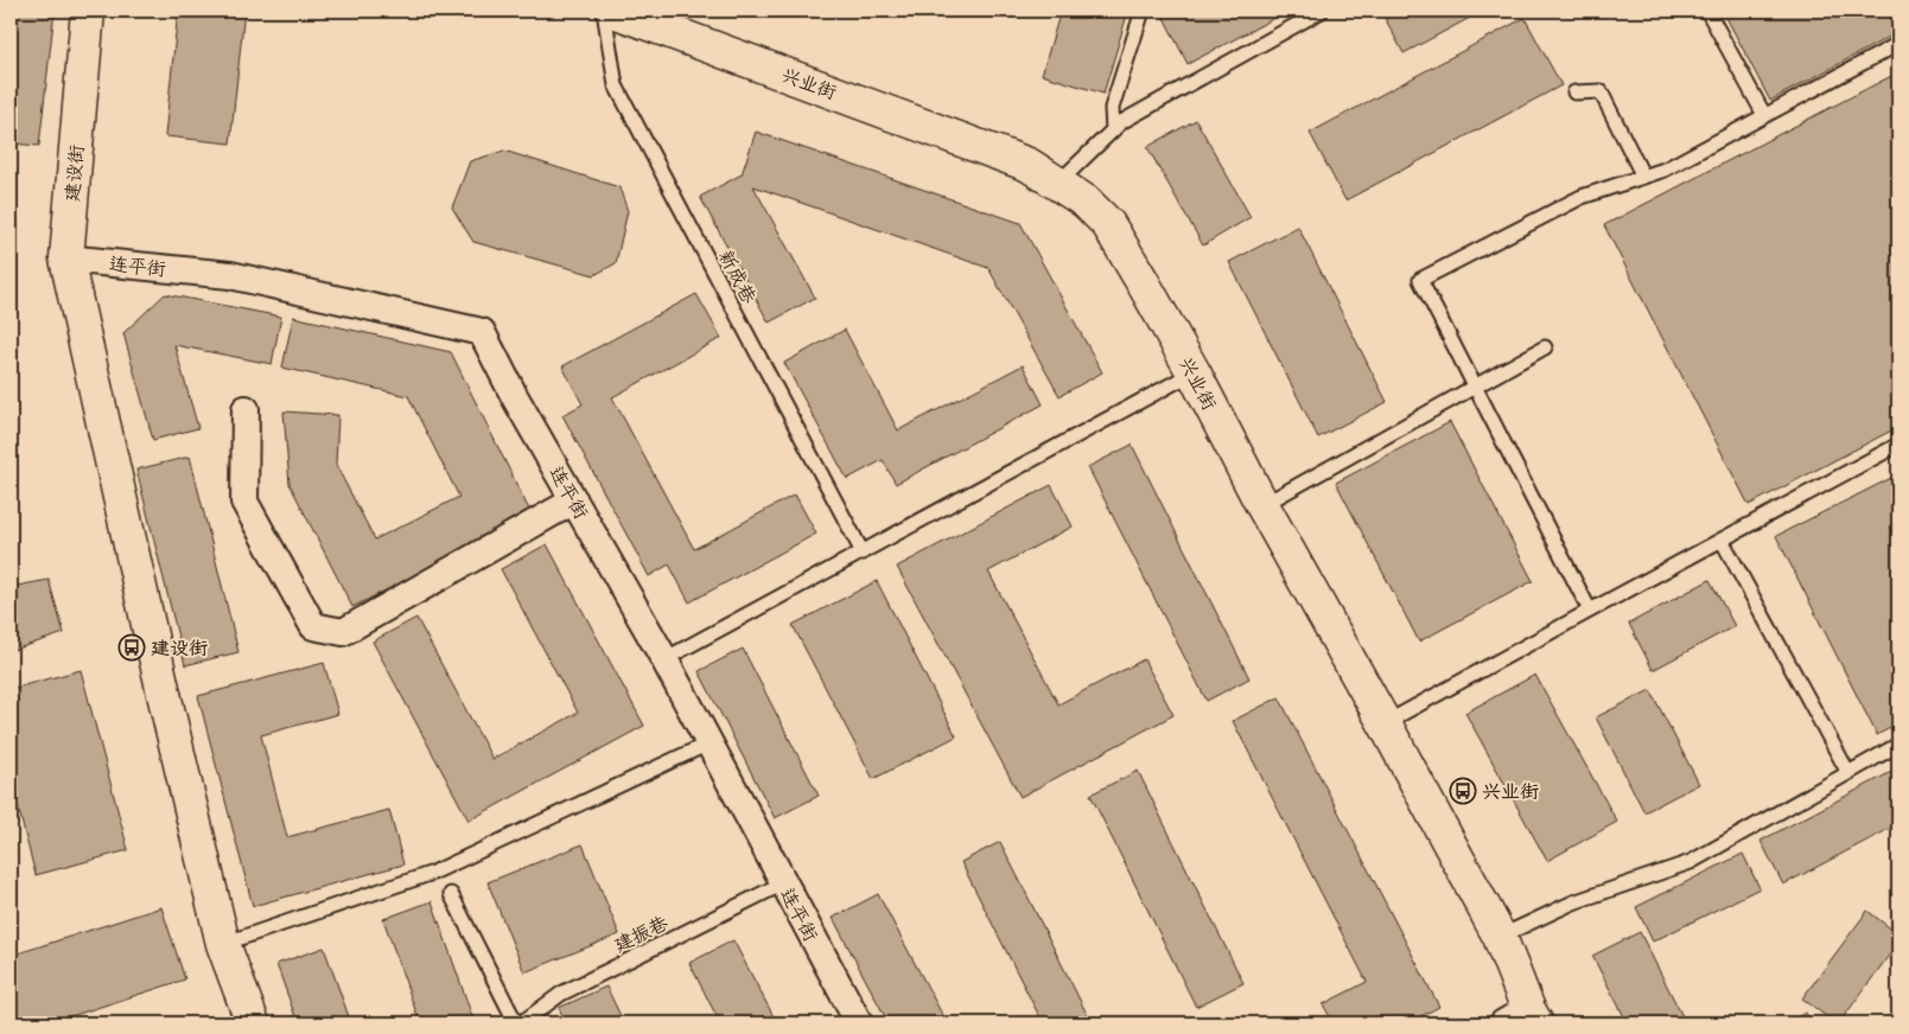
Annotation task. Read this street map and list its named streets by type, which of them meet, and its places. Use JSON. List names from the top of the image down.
{
  "streets": {
    "main road": ["兴业街", "建设街"],
    "street": ["连平街"],
    "lane": ["新成巷", "建振巷"]
  },
  "crossings": [
    ["建设街", "连平街"],
    ["连平街", "建振巷"]
  ],
  "places": {
    "bus stop": ["建设街", "兴业街"]
  }
}
